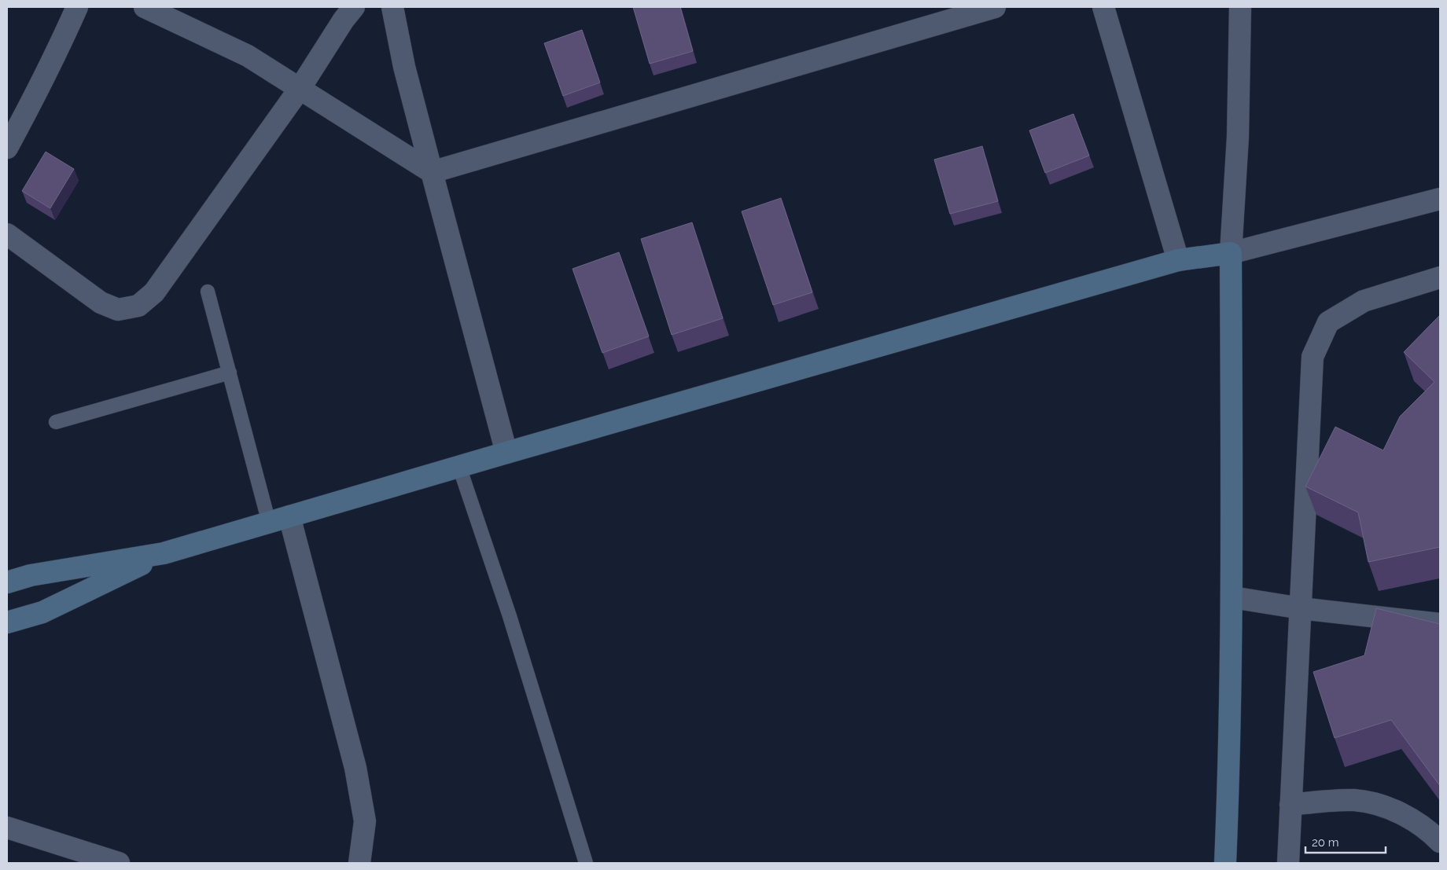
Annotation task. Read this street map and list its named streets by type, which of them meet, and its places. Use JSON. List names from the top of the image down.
{
  "scale_bar": "20 m"
}
